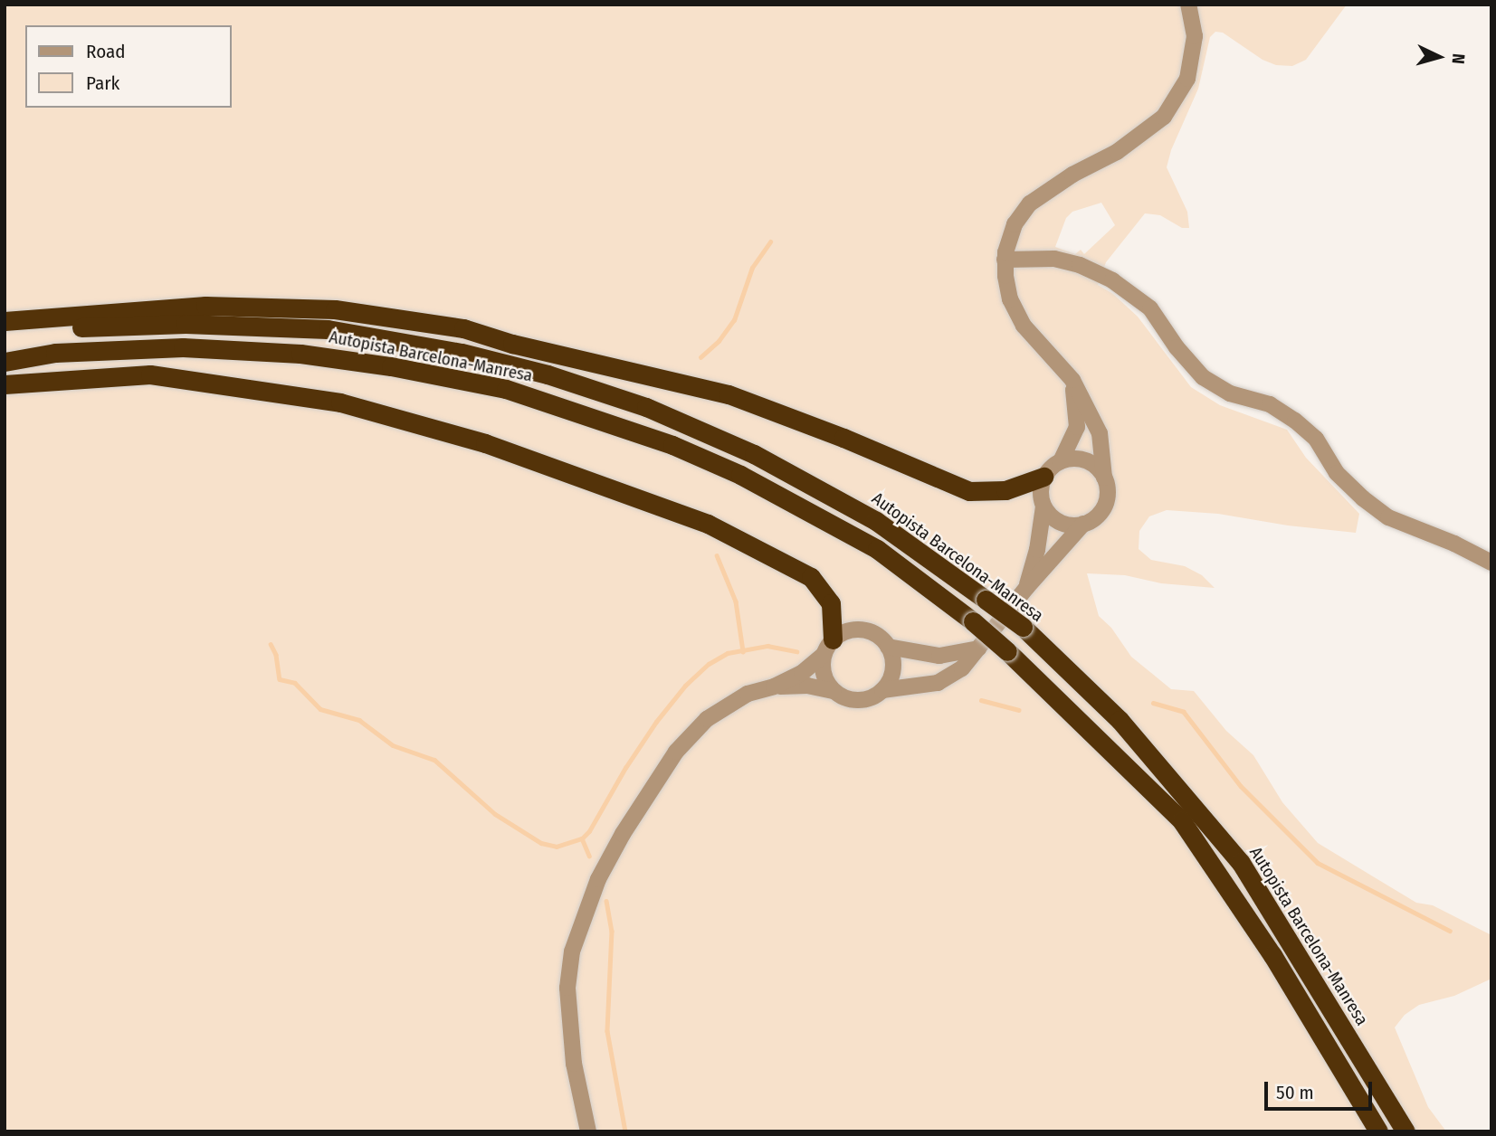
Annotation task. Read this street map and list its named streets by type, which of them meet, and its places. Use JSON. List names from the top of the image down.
{
  "streets": {
    "highway": ["Autopista Barcelona-Manresa"]
  },
  "legend": ["Road", "Park"],
  "scale_bar": "50 m",
  "north": "right"
}
